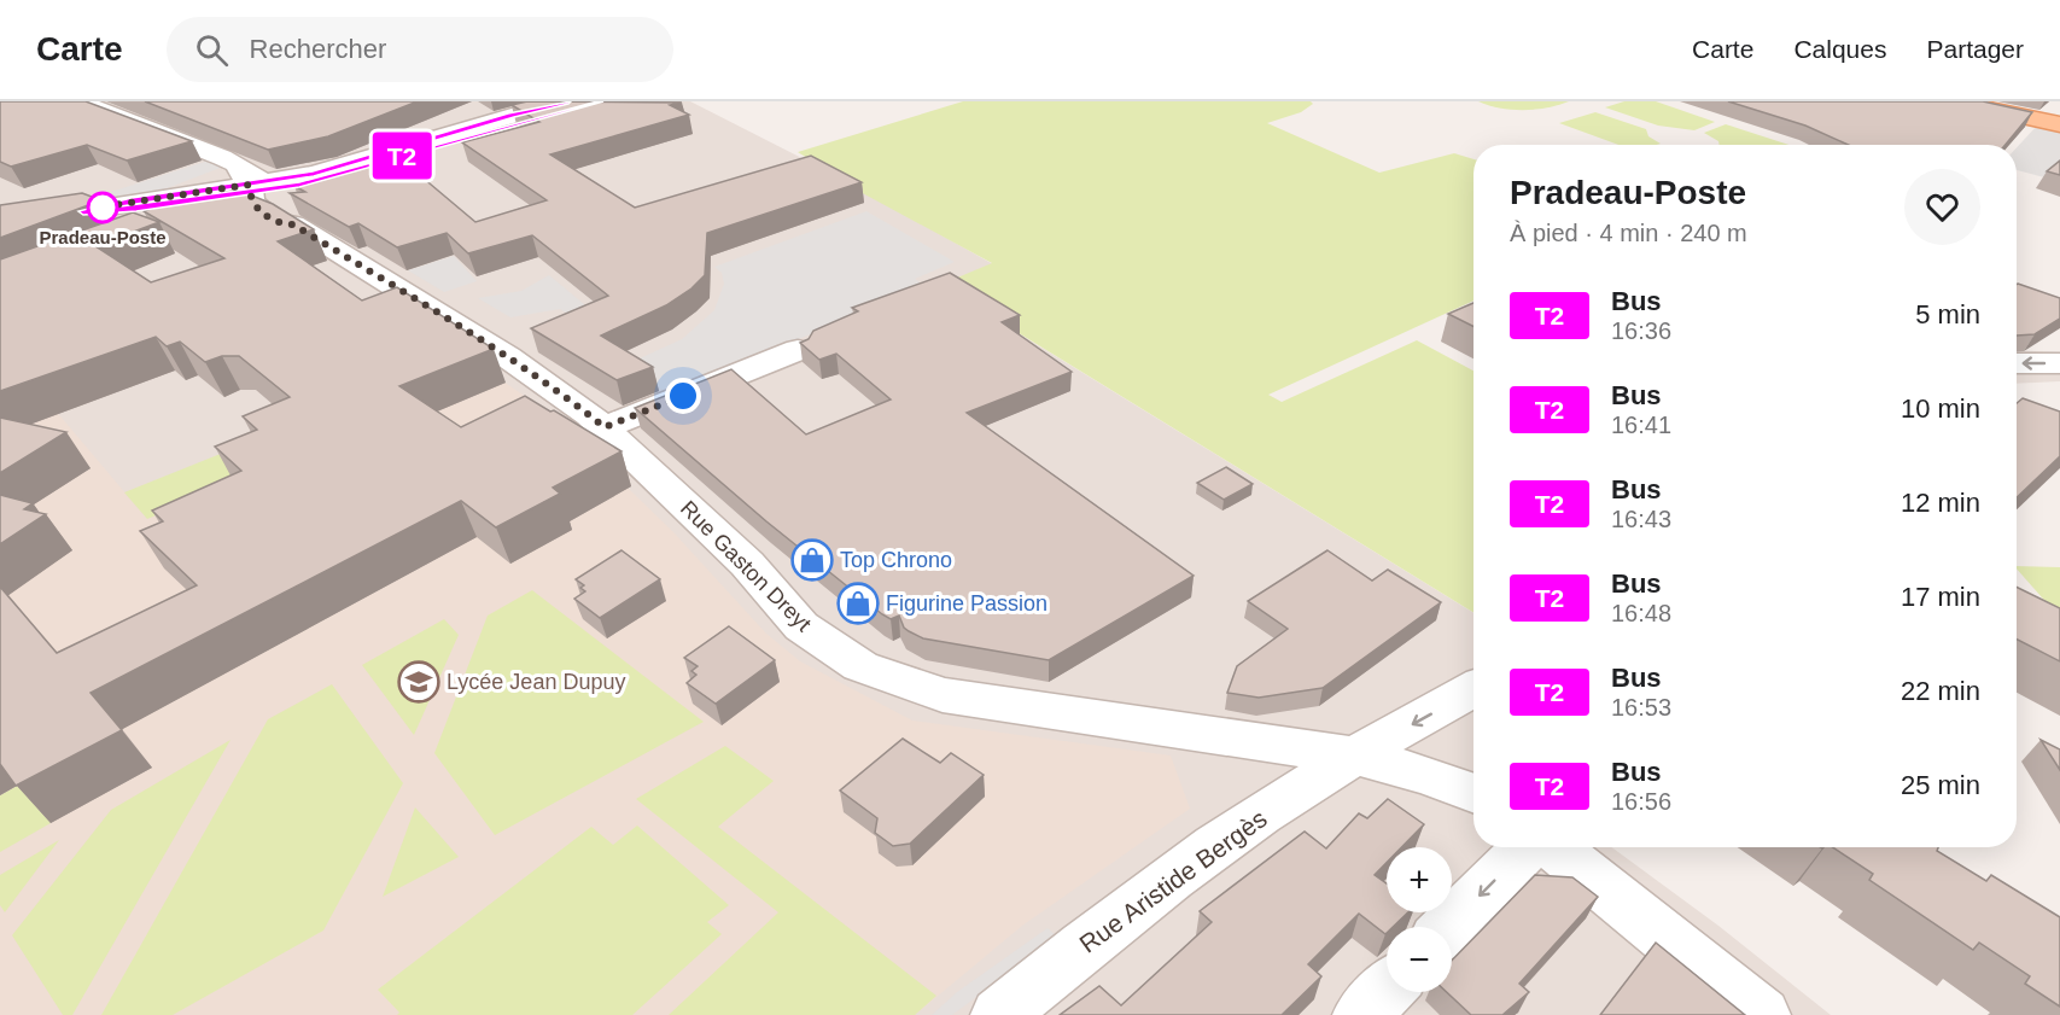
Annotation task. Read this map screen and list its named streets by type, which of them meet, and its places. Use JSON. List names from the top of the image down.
{
  "streets": {
    "street": ["Rue Gaston Dreyt", "Rue Aristide Bergès"]
  },
  "crossings": [
    ["Rue Gaston Dreyt", "Rue Aristide Bergès"]
  ],
  "places": {
    "other": ["Pradeau-Poste"],
    "shop": ["Top Chrono", "Figurine Passion"],
    "school or university": ["Lycée Jean Dupuy"]
  },
  "lines": ["bus line T2"],
  "page": {
    "header": "Carte",
    "search": "Rechercher",
    "nav": ["Carte", "Calques", "Partager"],
    "on_map": "T2",
    "heading": ["Pradeau-Poste", "À pied · 4 min · 240 m"],
    "list": [
      {
        "mark": "T2",
        "name": "Bus",
        "note": "16:36",
        "value": "5 min"
      },
      {
        "mark": "T2",
        "name": "Bus",
        "note": "16:41",
        "value": "10 min"
      },
      {
        "mark": "T2",
        "name": "Bus",
        "note": "16:43",
        "value": "12 min"
      },
      {
        "mark": "T2",
        "name": "Bus",
        "note": "16:48",
        "value": "17 min"
      },
      {
        "mark": "T2",
        "name": "Bus",
        "note": "16:53",
        "value": "22 min"
      },
      {
        "mark": "T2",
        "name": "Bus",
        "note": "16:56",
        "value": "25 min"
      }
    ],
    "map_buttons": ["+", "−"]
  }
}
